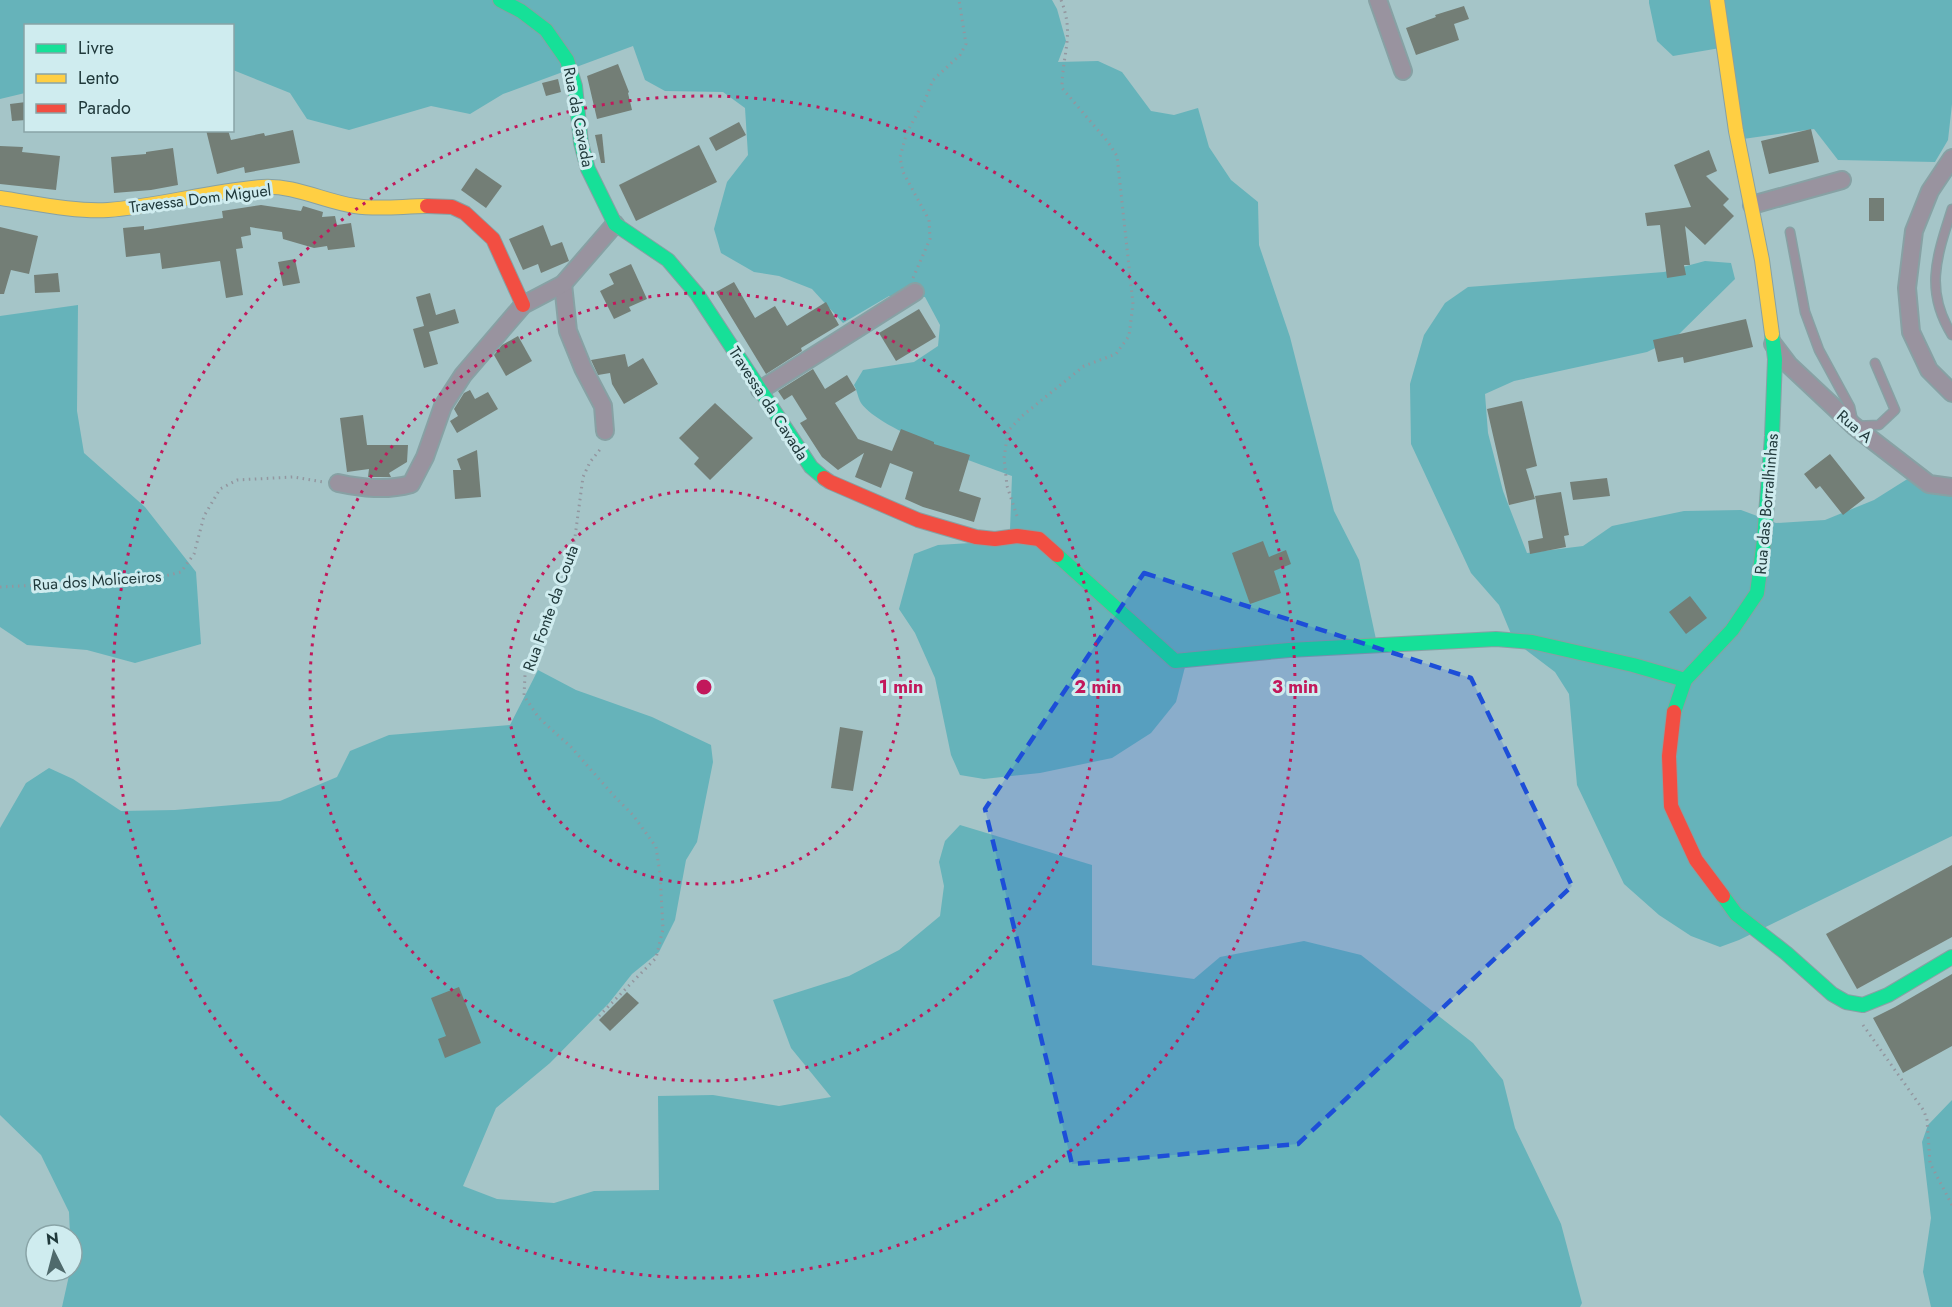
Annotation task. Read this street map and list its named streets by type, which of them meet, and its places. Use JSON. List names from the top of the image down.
{
  "streets": {
    "street": [
      "Rua da Cavada",
      "Travessa Dom Miguel",
      "Travessa da Cavada",
      "Rua A",
      "Rua das Borralhinhas"
    ],
    "path": ["Rua dos Moliceiros", "Rua Fonte da Couta"]
  },
  "crossings": [
    ["Rua da Cavada", "Travessa da Cavada"],
    ["Rua A", "Rua das Borralhinhas"]
  ],
  "legend": ["Livre", "Lento", "Parado"],
  "north": "top",
  "rings": ["1 min", "2 min", "3 min"]
}
